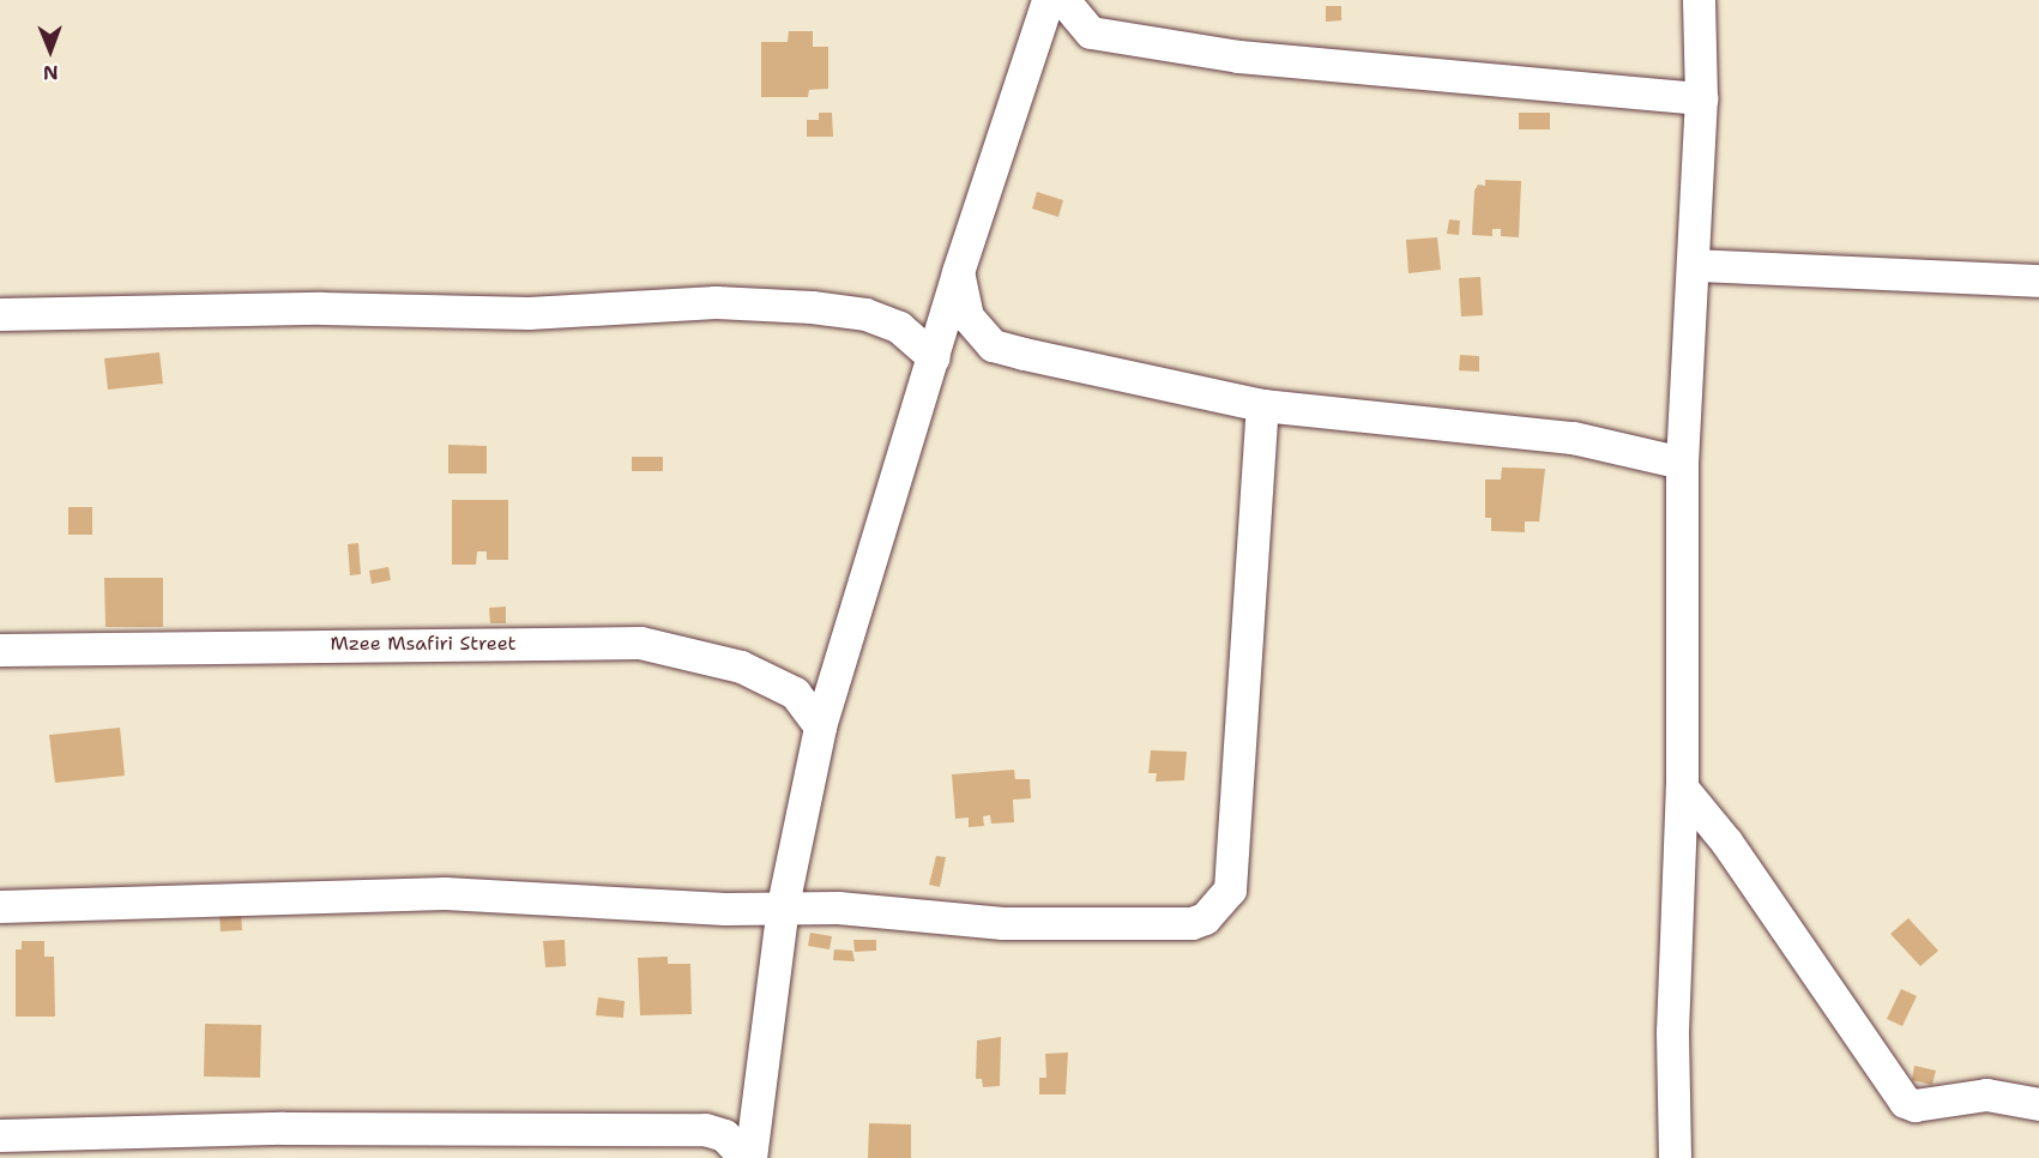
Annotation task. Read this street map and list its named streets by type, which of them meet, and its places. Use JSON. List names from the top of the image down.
{
  "streets": {
    "street": ["Mzee Msafiri Street"]
  },
  "north": "bottom"
}
